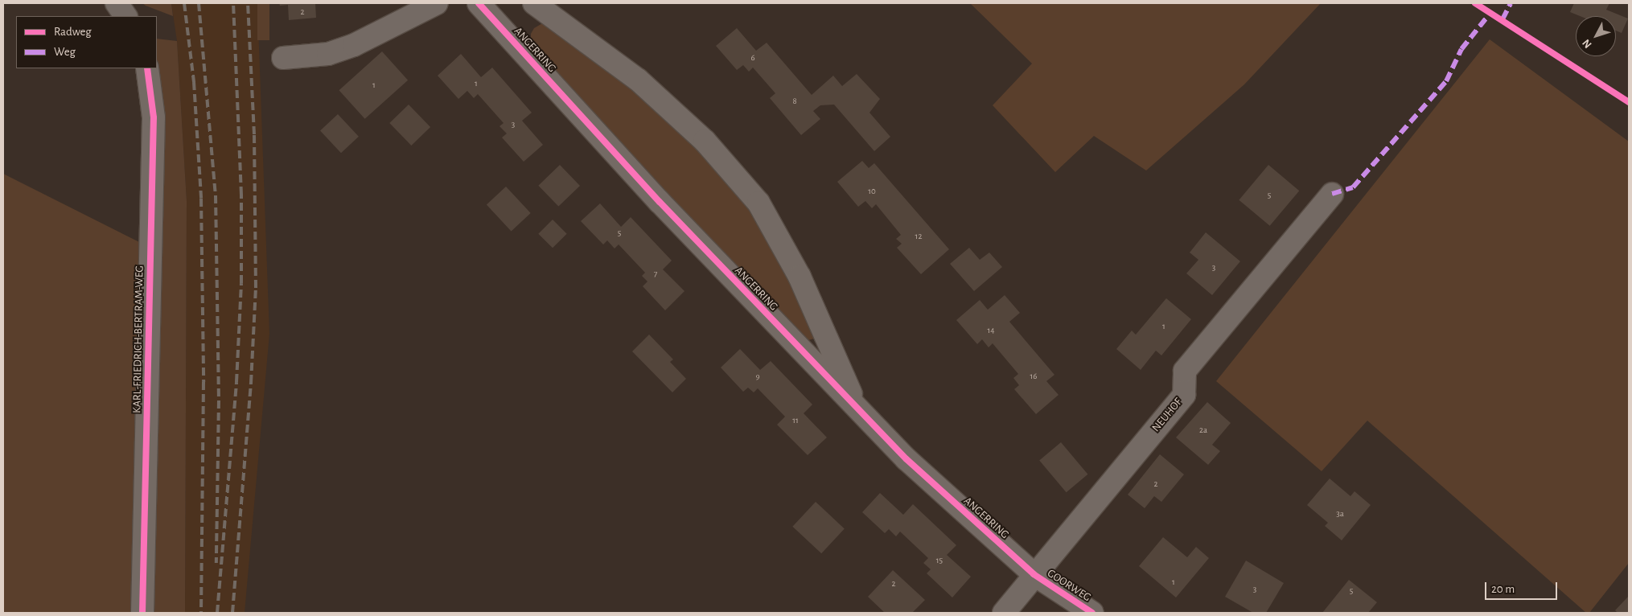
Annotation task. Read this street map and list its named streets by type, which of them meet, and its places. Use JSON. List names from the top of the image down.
{
  "streets": {
    "street": [
      "ANGERRING",
      "KARL-FRIEDRICH-BERTRAM-WEG",
      "NEUHOF",
      "GOORWEG"
    ]
  },
  "crossings": [
    ["ANGERRING", "NEUHOF"],
    ["ANGERRING", "GOORWEG"],
    ["NEUHOF", "GOORWEG"]
  ],
  "house_numbers": [
    "2",
    "6",
    "1",
    "1",
    "8",
    "3",
    "10",
    "5",
    "5",
    "12",
    "3",
    "7",
    "1",
    "14",
    "9",
    "16",
    "11",
    "2a",
    "2",
    "3a",
    "15",
    "1",
    "2",
    "3",
    "5"
  ],
  "legend": ["Radweg", "Weg"],
  "scale_bar": "20 m",
  "north": "bottom left"
}
